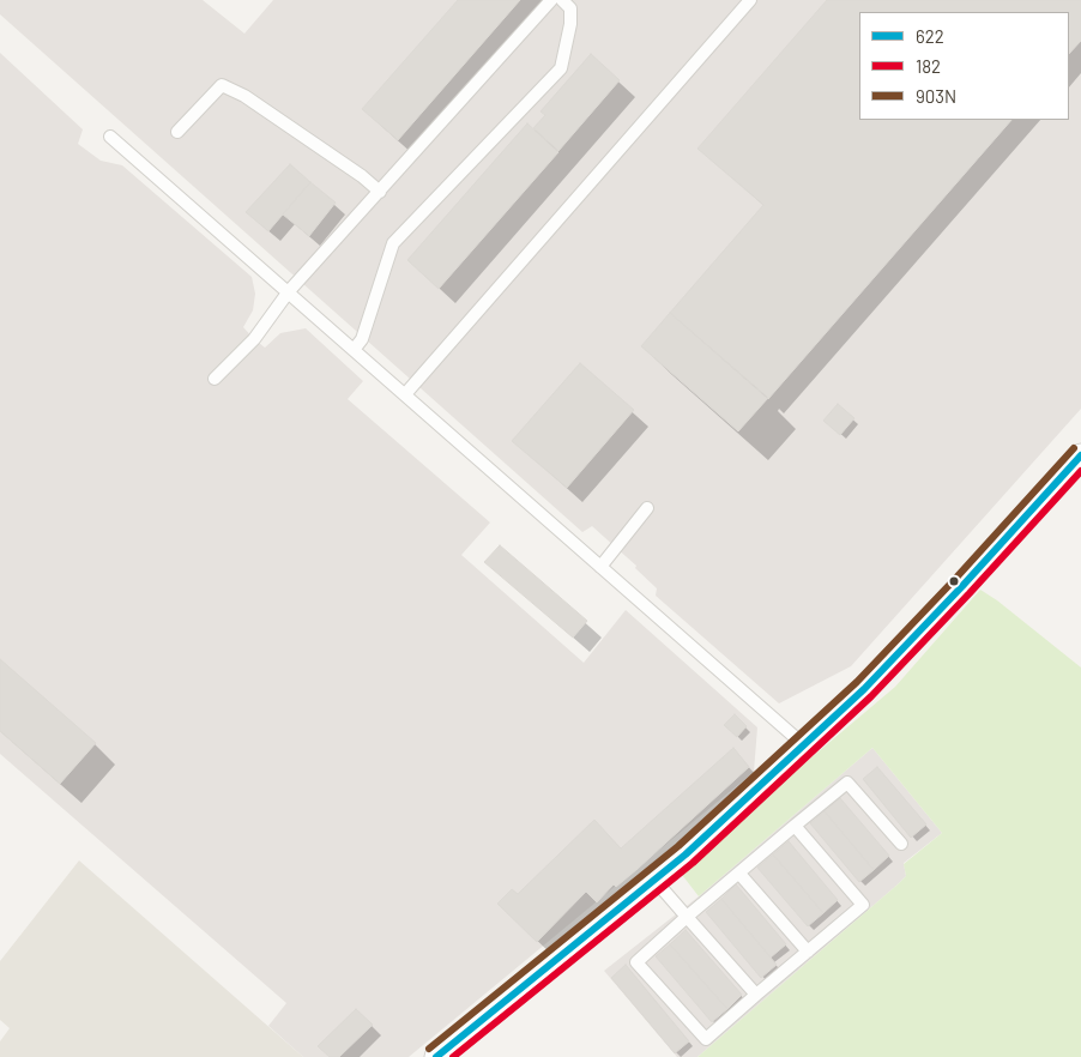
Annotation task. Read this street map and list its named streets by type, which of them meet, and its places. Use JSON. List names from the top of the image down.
{
  "lines": ["transit line 903N", "transit line 622", "transit line 182"],
  "legend": ["622", "182", "903N"]
}
